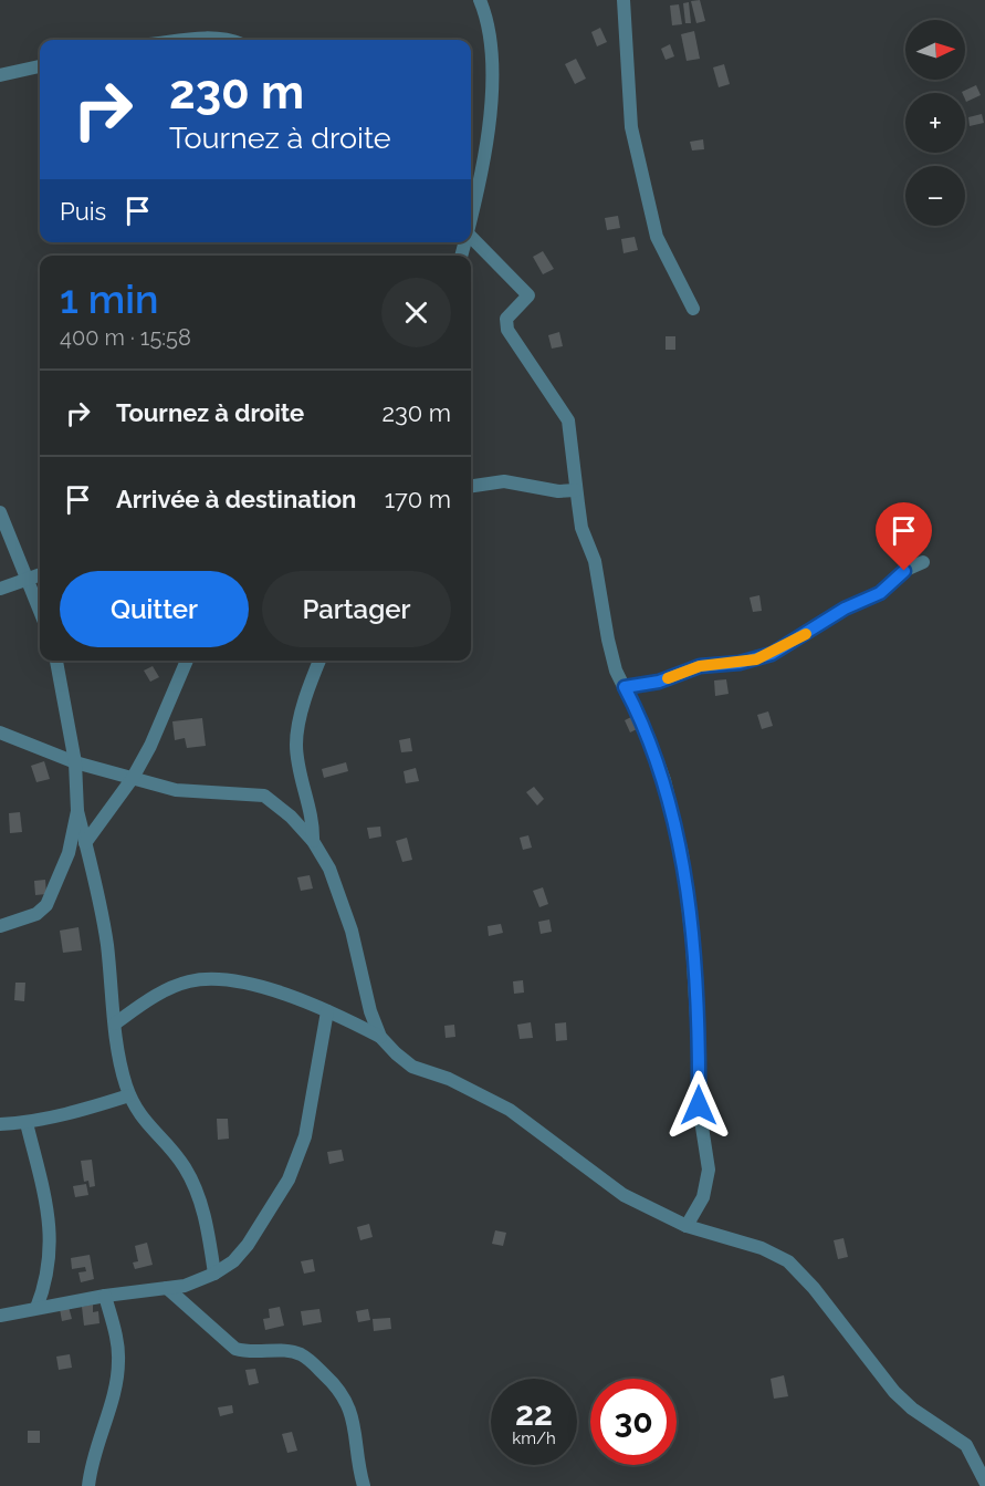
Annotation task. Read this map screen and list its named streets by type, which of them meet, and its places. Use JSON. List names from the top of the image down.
{
  "north": "right",
  "page": {
    "map_buttons": ["+", "−"],
    "turn": ["230 m", "Tournez à droite"],
    "then": "Puis",
    "heading": ["1 min", "400 m · 15:58"],
    "list": [
      {
        "name": "Tournez à droite",
        "value": "230 m"
      },
      {
        "name": "Arrivée à destination",
        "value": "170 m"
      }
    ],
    "buttons": ["Quitter", "Partager"],
    "speed": "22 km/h",
    "limit": "30"
  }
}
